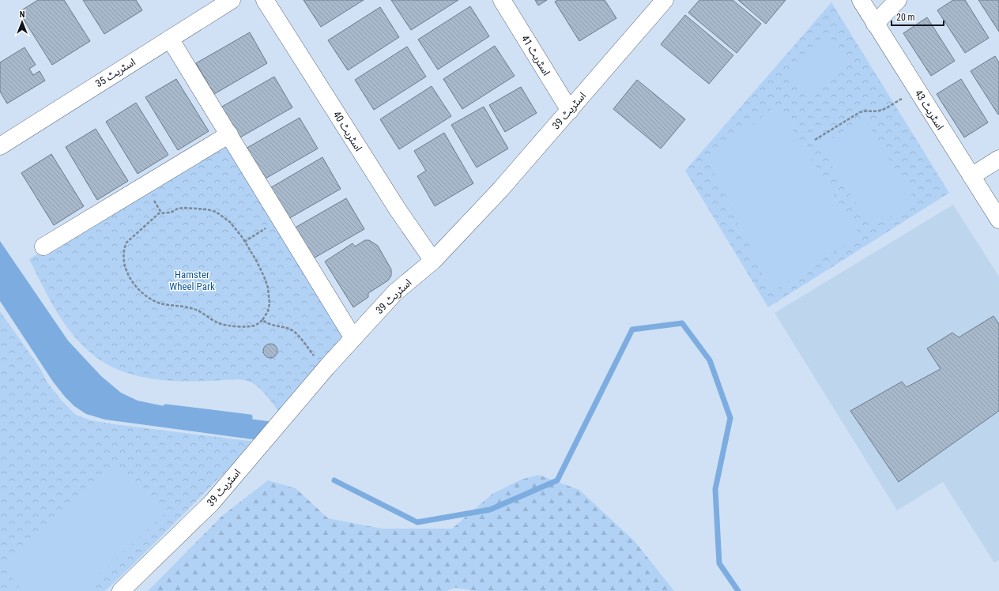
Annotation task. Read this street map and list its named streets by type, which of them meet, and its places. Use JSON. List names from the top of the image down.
{
  "streets": {
    "street": [
      "اسٹریٹ 41",
      "اسٹریٹ 35",
      "اسٹریٹ 43",
      "اسٹریٹ 39",
      "اسٹریٹ 40"
    ]
  },
  "crossings": [
    ["اسٹریٹ 41", "اسٹریٹ 39"],
    ["اسٹریٹ 39", "اسٹریٹ 40"]
  ],
  "parks": ["Hamster Wheel Park"],
  "scale_bar": "20 m",
  "north": "top"
}
